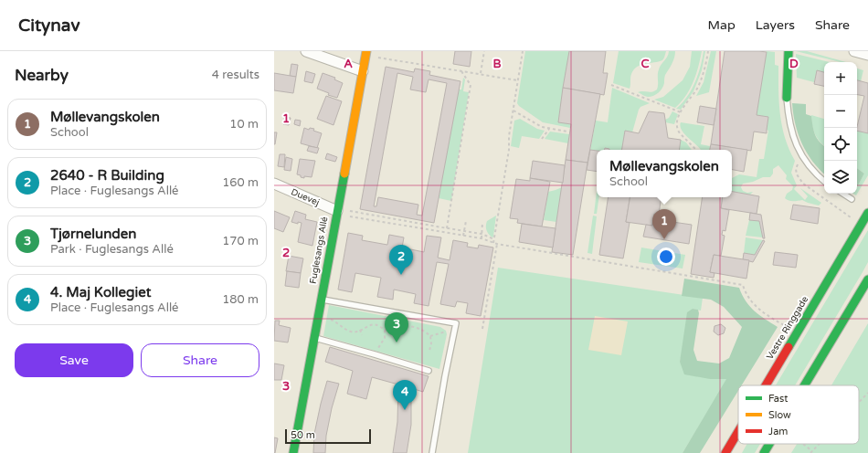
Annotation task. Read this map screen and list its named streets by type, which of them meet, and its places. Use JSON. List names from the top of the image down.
{
  "streets": {
    "main road": ["Fuglesangs Allé", "Vestre Ringgade"],
    "street": ["Duevej"]
  },
  "crossings": [
    ["Duevej", "Fuglesangs Allé"]
  ],
  "legend": ["Fast", "Slow", "Jam"],
  "scale_bar": "50 m",
  "page": {
    "header": "Citynav",
    "nav": ["Map", "Layers", "Share"],
    "heading": ["Nearby", "4 results"],
    "map_buttons": ["+", "−"],
    "list": [
      {
        "mark": "1",
        "name": "Møllevangskolen",
        "note": "School",
        "value": "10 m"
      },
      {
        "mark": "2",
        "name": "2640 - R Building",
        "note": "Place · Fuglesangs Allé",
        "value": "160 m"
      },
      {
        "mark": "3",
        "name": "Tjørnelunden",
        "note": "Park · Fuglesangs Allé",
        "value": "170 m"
      },
      {
        "mark": "4",
        "name": "4. Maj Kollegiet",
        "note": "Place · Fuglesangs Allé",
        "value": "180 m"
      }
    ],
    "popup": ["Møllevangskolen", "School"],
    "pins": [
      "1",
      "2",
      "3",
      "4"
    ],
    "buttons": ["Save", "Share"],
    "scale": "50 m"
  },
  "grid": {
    "columns": [
      "A",
      "B",
      "C",
      "D"
    ],
    "rows": ["1", "2", "3"]
  }
}
